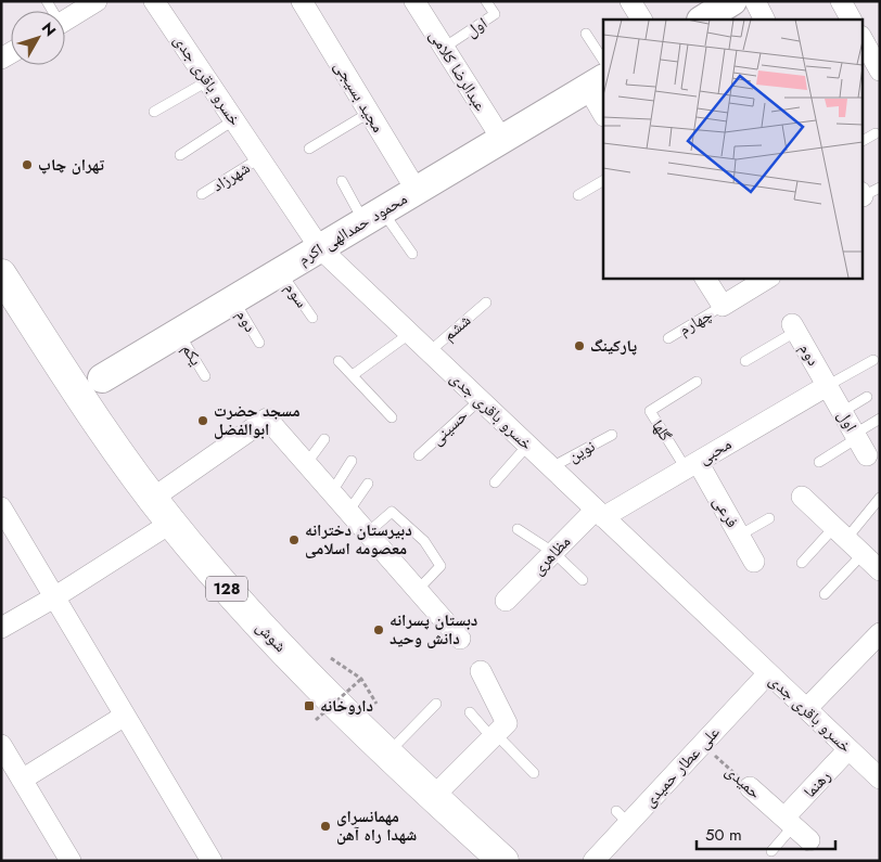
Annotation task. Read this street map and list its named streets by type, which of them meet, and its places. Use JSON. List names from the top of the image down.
{
  "streets": {
    "main road": ["128", "شوش"],
    "street": [
      "اول",
      "عبدالرضا کلامی",
      "خسرو باقری جدی",
      "مجید بسیجی",
      "محمود حمدالهی اکرم",
      "دوم",
      "محبی",
      "فرعی",
      "مظاهری",
      "علی عطار حمیدی",
      "حمیدی",
      "رهنما"
    ],
    "lane": [
      "شهرزاد",
      "سوم",
      "چهارم",
      "ششم",
      "یکم",
      "حسینی",
      "گلها",
      "نوین"
    ]
  },
  "crossings": [
    ["اول", "عبدالرضا کلامی"],
    ["اول", "دوم"],
    ["اول", "محبی"],
    ["عبدالرضا کلامی", "محمود حمدالهی اکرم"],
    ["خسرو باقری جدی", "شهرزاد"],
    ["خسرو باقری جدی", "محمود حمدالهی اکرم"],
    ["خسرو باقری جدی", "ششم"],
    ["خسرو باقری جدی", "حسینی"],
    ["خسرو باقری جدی", "نوین"],
    ["خسرو باقری جدی", "محبی"],
    ["خسرو باقری جدی", "مظاهری"],
    ["خسرو باقری جدی", "علی عطار حمیدی"],
    ["خسرو باقری جدی", "رهنما"],
    ["مجید بسیجی", "محمود حمدالهی اکرم"],
    ["محمود حمدالهی اکرم", "سوم"],
    ["محمود حمدالهی اکرم", "دوم"],
    ["محمود حمدالهی اکرم", "یکم"],
    ["دوم", "محبی"],
    ["گلها", "محبی"],
    ["گلها", "فرعی"],
    ["محبی", "فرعی"],
    ["محبی", "مظاهری"],
    ["علی عطار حمیدی", "حمیدی"],
    ["حمیدی", "رهنما"]
  ],
  "places": {
    "other": [
      "تهران چاپ",
      "پارکینگ",
      "مسجد حضرت ابوالفضل",
      "دبیرستان دخترانه معصومه اسلامی",
      "دبستان پسرانه دانش وحید",
      "مهمانسرای شهدا راه آهن"
    ],
    "transit": ["داروخانه"]
  },
  "scale_bar": "50 m",
  "north": "top right"
}
